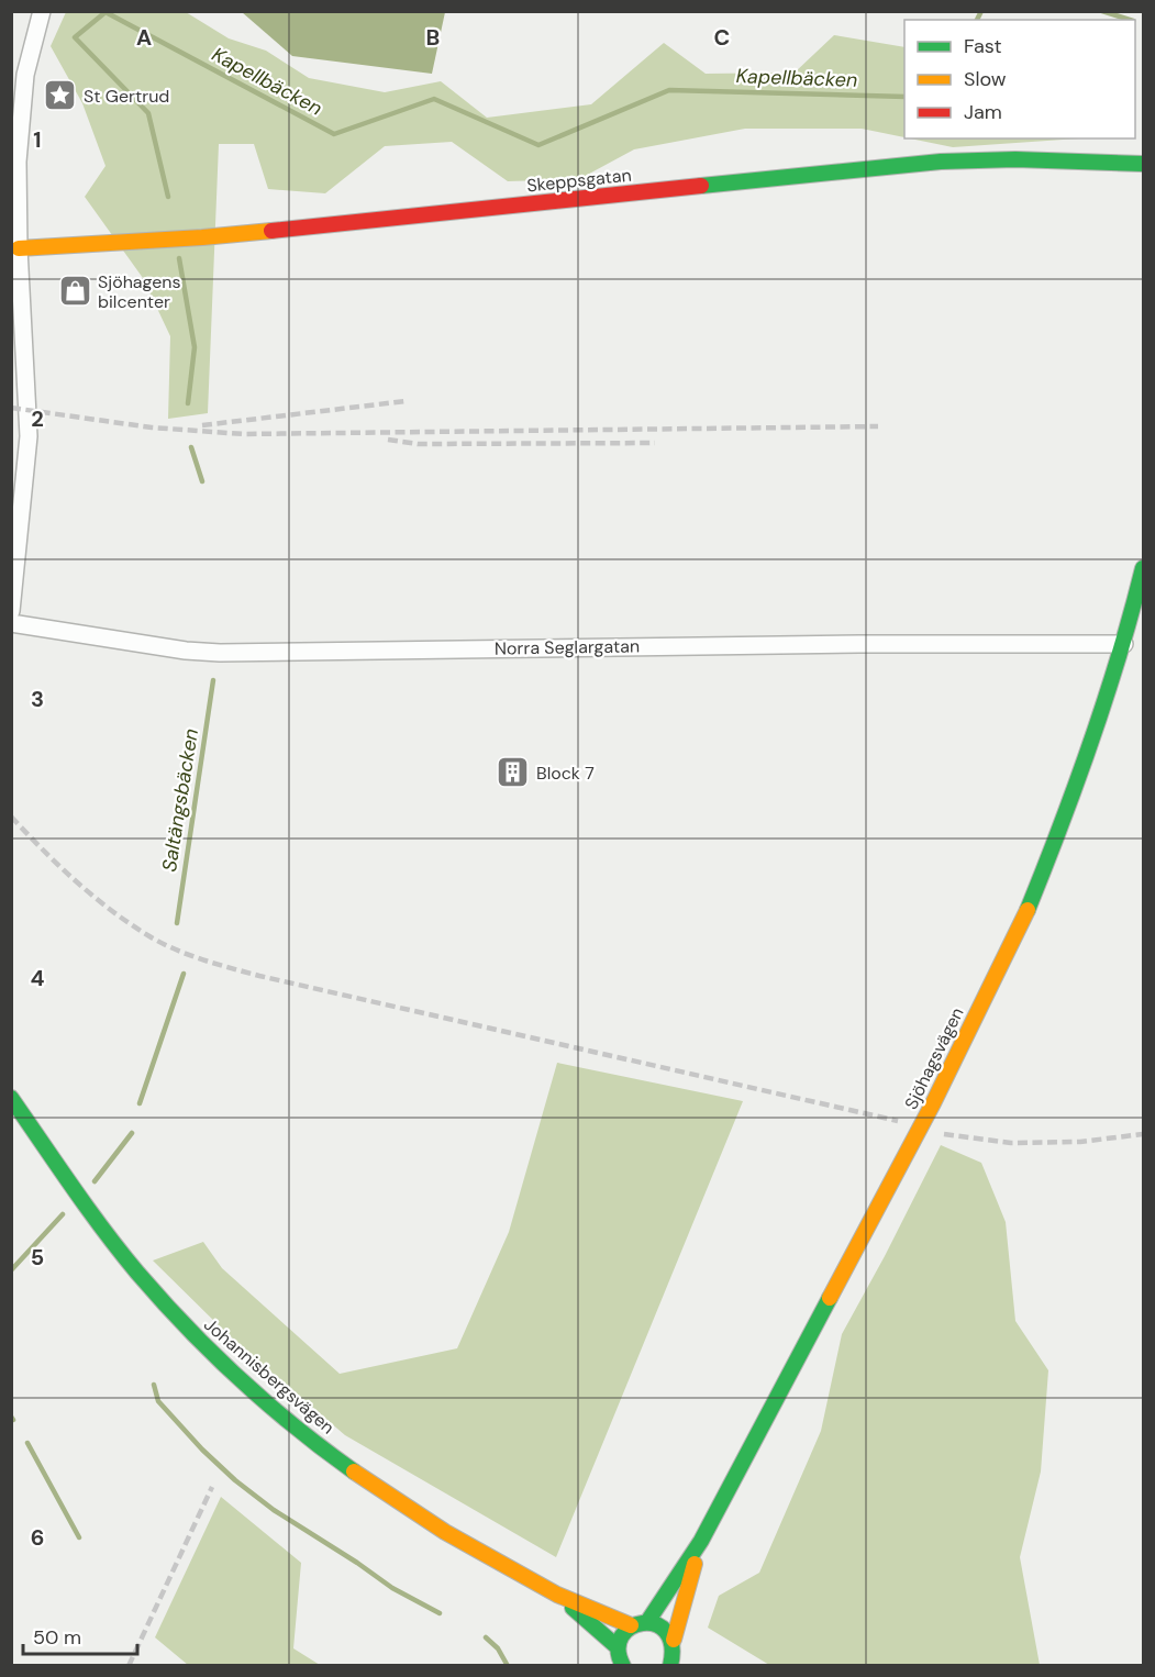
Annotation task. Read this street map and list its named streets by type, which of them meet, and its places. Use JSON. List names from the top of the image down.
{
  "streets": {
    "main road": ["Skeppsgatan", "Sjöhagsvägen", "Johannisbergsvägen"],
    "street": ["Norra Seglargatan"]
  },
  "crossings": [
    ["Norra Seglargatan", "Sjöhagsvägen"]
  ],
  "water": ["Kapellbäcken", "Saltängsbäcken"],
  "places": {
    "place": ["St Gertrud"],
    "shop": ["Sjöhagens bilcenter"],
    "building": ["Block 7"]
  },
  "legend": ["Fast", "Slow", "Jam"],
  "scale_bar": "50 m",
  "grid": {
    "columns": ["A", "B", "C"],
    "rows": [
      "1",
      "2",
      "3",
      "4",
      "5",
      "6"
    ]
  }
}
